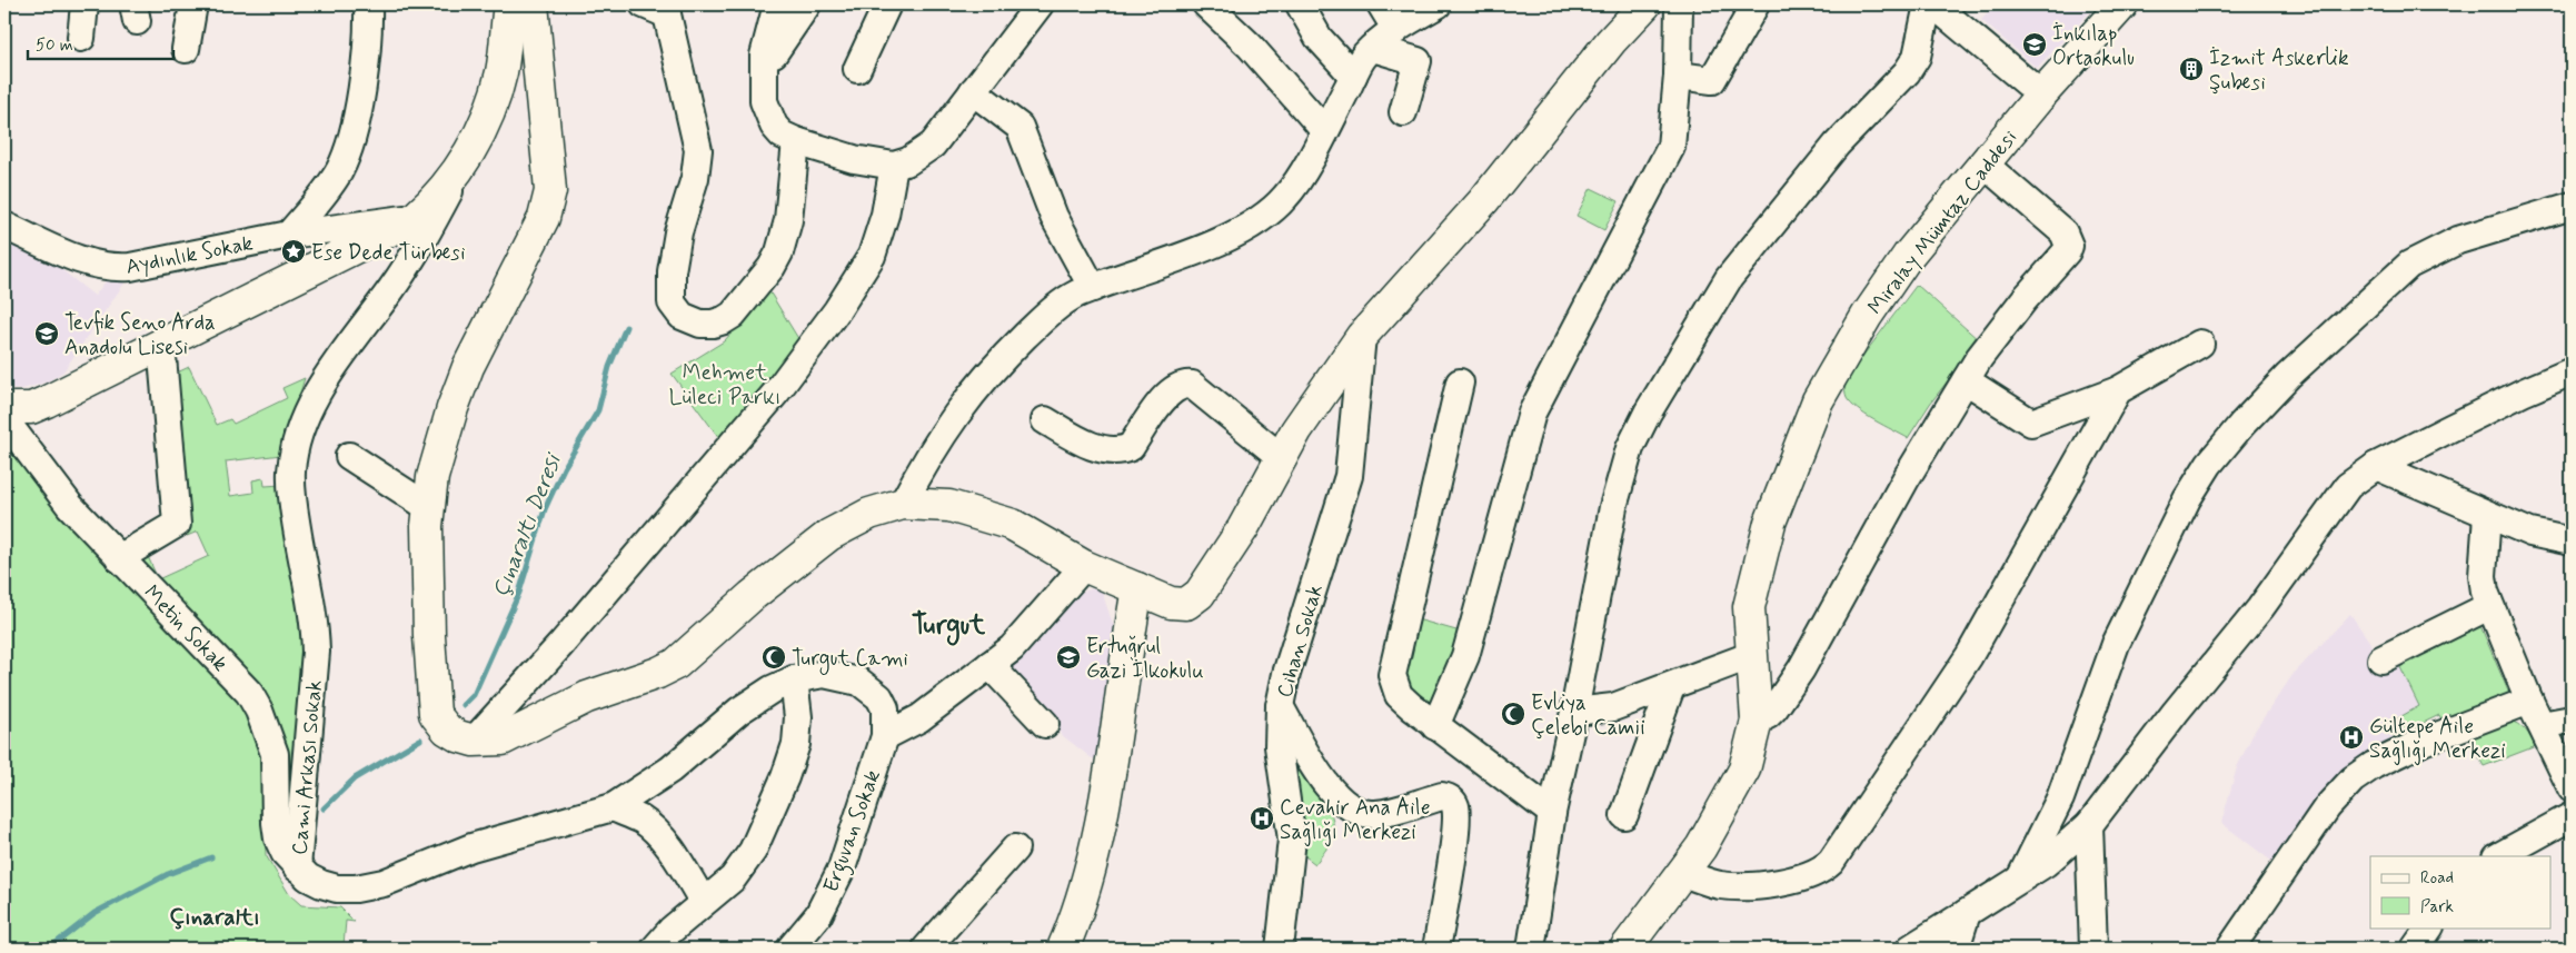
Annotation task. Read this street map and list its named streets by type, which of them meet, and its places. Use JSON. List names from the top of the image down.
{
  "streets": {
    "main road": ["Miralay Mümtaz Caddesi"],
    "street": [
      "Aydınlık Sokak",
      "Metin Sokak",
      "Cihan Sokak",
      "Cami Arkası Sokak",
      "Erguvan Sokak"
    ]
  },
  "crossings": [
    ["Metin Sokak", "Cami Arkası Sokak"],
    ["Cami Arkası Sokak", "Erguvan Sokak"]
  ],
  "districts": ["Turgut", "Çınaraltı"],
  "water": ["Çınaraltı Deresi"],
  "parks": ["Mehmet Lüleci Parkı"],
  "places": {
    "school or university": ["İnkılap Ortaokulu", "Tevfik Seno Arda Anadolu Lisesi", "Ertuğrul Gazi İlkokulu"],
    "building": ["İzmit Askerlik Şubesi"],
    "place": ["Ese Dede Türbesi"],
    "mosque": ["Turgut Cami", "Evliya Çelebi Camii"],
    "hospital": ["Gültepe Aile Sağlığı Merkezi", "Cevahir Ana Aile Sağlığı Merkezi"]
  },
  "legend": ["Road", "Park"],
  "scale_bar": "50 m"
}
